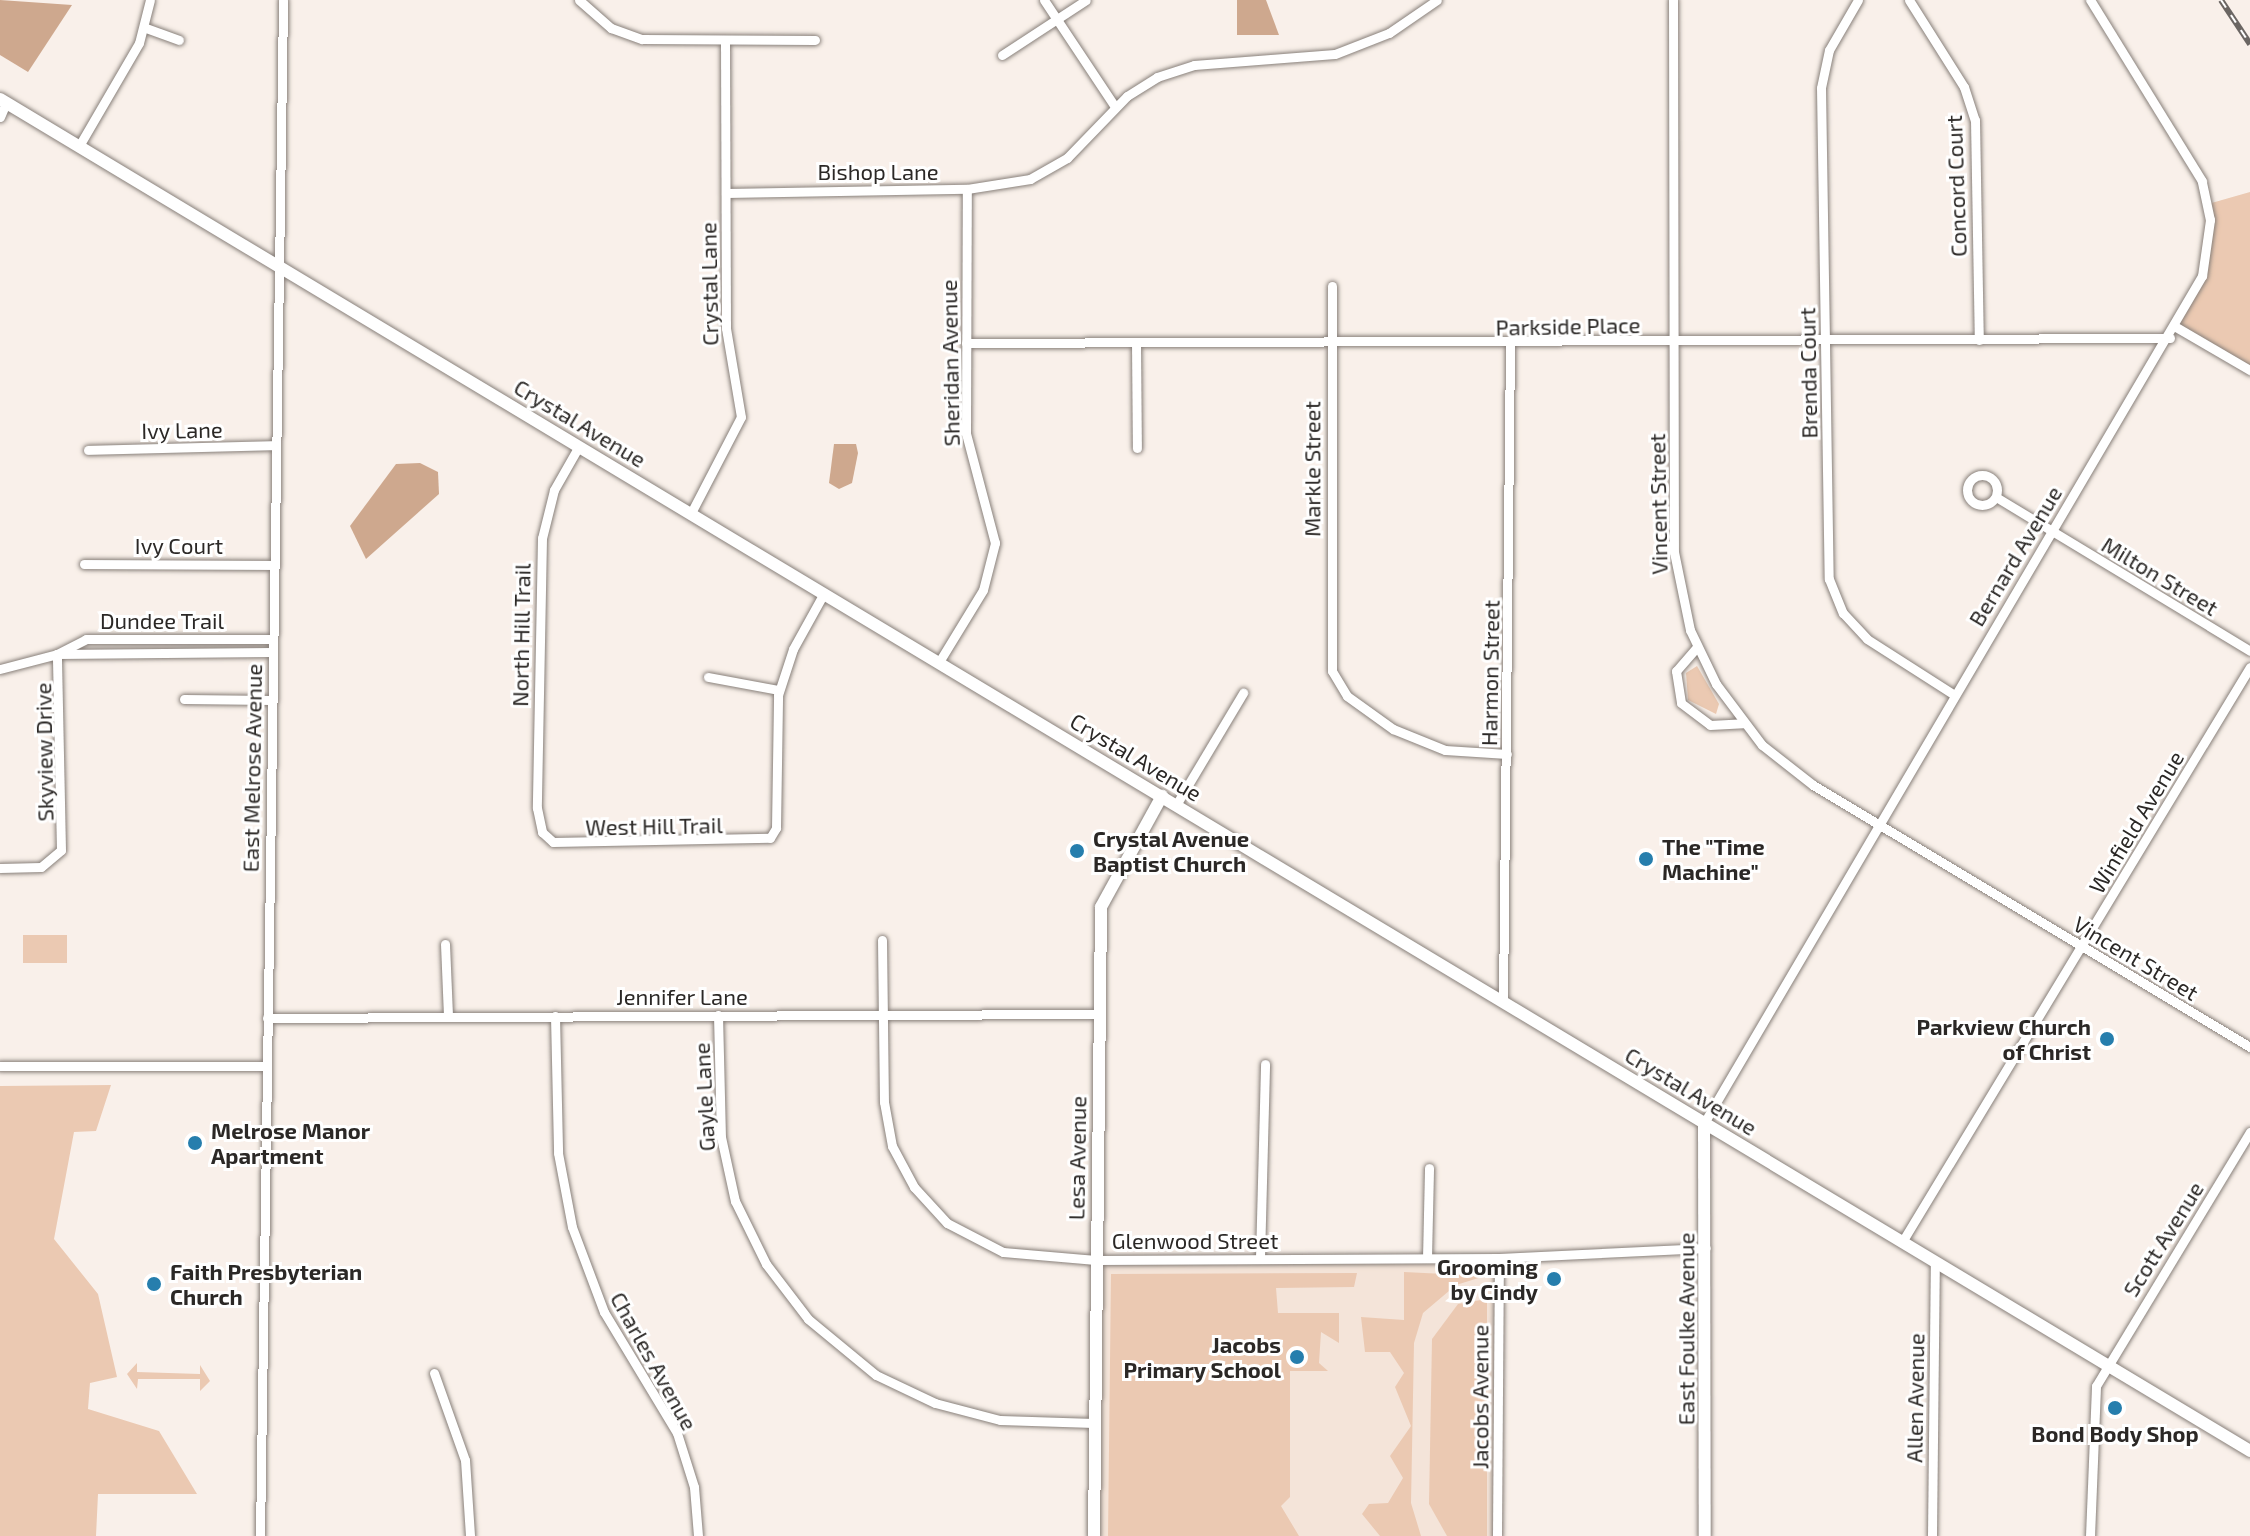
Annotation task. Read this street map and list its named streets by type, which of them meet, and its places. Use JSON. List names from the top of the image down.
{
  "streets": {
    "street": [
      "Bishop Lane",
      "Concord Court",
      "Crystal Lane",
      "Parkside Place",
      "Sheridan Avenue",
      "Brenda Court",
      "Crystal Avenue",
      "Ivy Lane",
      "Markle Street",
      "Vincent Street",
      "Ivy Court",
      "Bernard Avenue",
      "Milton Street",
      "Dundee Trail",
      "North Hill Trail",
      "Harmon Street",
      "Skyview Drive",
      "East Melrose Avenue",
      "Winfield Avenue",
      "West Hill Trail",
      "Jennifer Lane",
      "Gayle Lane",
      "Lesa Avenue",
      "Scott Avenue",
      "Glenwood Street",
      "East Foulke Avenue",
      "Charles Avenue",
      "Jacobs Avenue",
      "Allen Avenue"
    ]
  },
  "crossings": [
    ["Bishop Lane", "Crystal Lane"],
    ["Bishop Lane", "Sheridan Avenue"],
    ["Concord Court", "Parkside Place"],
    ["Crystal Lane", "Crystal Avenue"],
    ["Parkside Place", "Sheridan Avenue"],
    ["Parkside Place", "Brenda Court"],
    ["Parkside Place", "Markle Street"],
    ["Parkside Place", "Vincent Street"],
    ["Parkside Place", "Bernard Avenue"],
    ["Parkside Place", "Harmon Street"],
    ["Sheridan Avenue", "Crystal Avenue"],
    ["Brenda Court", "Bernard Avenue"],
    ["Crystal Avenue", "Bernard Avenue"],
    ["Crystal Avenue", "North Hill Trail"],
    ["Crystal Avenue", "Harmon Street"],
    ["Crystal Avenue", "East Melrose Avenue"],
    ["Crystal Avenue", "Winfield Avenue"],
    ["Crystal Avenue", "Lesa Avenue"],
    ["Crystal Avenue", "Scott Avenue"],
    ["Crystal Avenue", "East Foulke Avenue"],
    ["Crystal Avenue", "Allen Avenue"],
    ["Ivy Lane", "East Melrose Avenue"],
    ["Markle Street", "Harmon Street"],
    ["Vincent Street", "Bernard Avenue"],
    ["Vincent Street", "Winfield Avenue"],
    ["Ivy Court", "East Melrose Avenue"],
    ["Bernard Avenue", "Milton Street"],
    ["Bernard Avenue", "East Foulke Avenue"],
    ["Dundee Trail", "Skyview Drive"],
    ["Dundee Trail", "East Melrose Avenue"],
    ["North Hill Trail", "West Hill Trail"],
    ["East Melrose Avenue", "Jennifer Lane"],
    ["Jennifer Lane", "Gayle Lane"],
    ["Jennifer Lane", "Lesa Avenue"],
    ["Jennifer Lane", "Glenwood Street"],
    ["Jennifer Lane", "Charles Avenue"],
    ["Gayle Lane", "Lesa Avenue"],
    ["Lesa Avenue", "Glenwood Street"],
    ["Glenwood Street", "East Foulke Avenue"],
    ["Glenwood Street", "Jacobs Avenue"]
  ],
  "places": [
    "Crystal Avenue Baptist Church",
    "The \"Time Machine\"",
    "Parkview Church of Christ",
    "Melrose Manor Apartment",
    "Grooming by Cindy",
    "Faith Presbyterian Church",
    "Jacobs Primary School",
    "Bond Body Shop"
  ]
}
